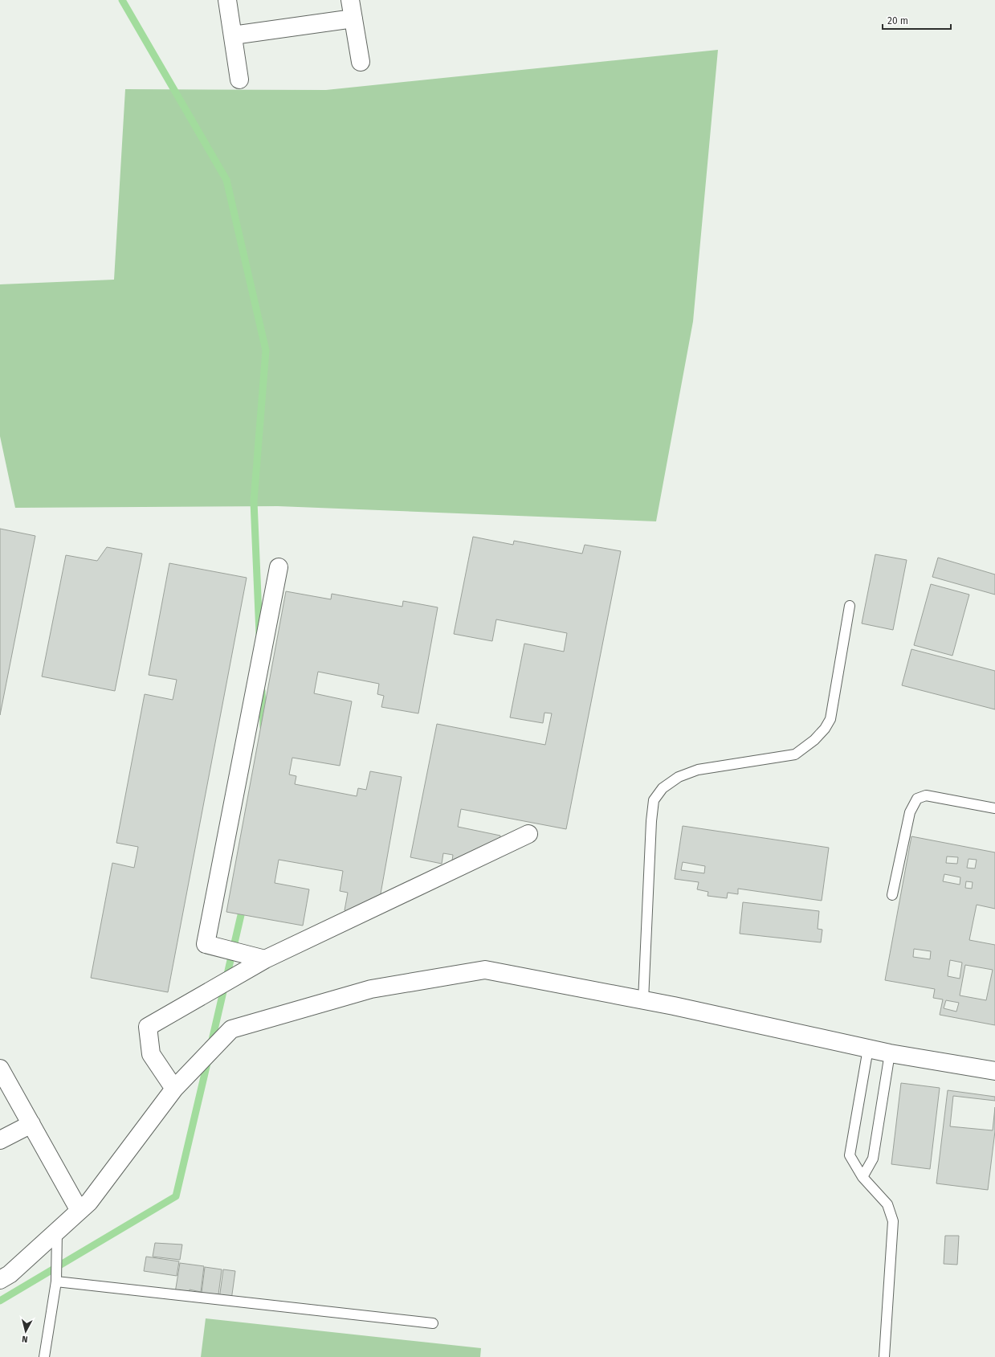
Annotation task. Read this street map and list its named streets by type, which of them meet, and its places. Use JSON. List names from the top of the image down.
{
  "scale_bar": "20 m",
  "north": "bottom"
}
